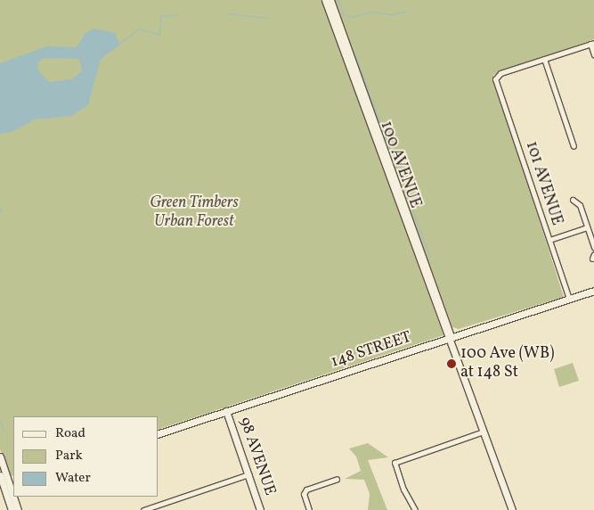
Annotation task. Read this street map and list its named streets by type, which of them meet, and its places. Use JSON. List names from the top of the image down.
{
  "streets": {
    "main road": ["100 AVENUE", "148 STREET", "98 AVENUE"],
    "street": ["101 AVENUE"]
  },
  "crossings": [
    ["100 AVENUE", "148 STREET"],
    ["101 AVENUE", "148 STREET"],
    ["148 STREET", "98 AVENUE"]
  ],
  "parks": ["Green Timbers Urban Forest"],
  "places": ["100 Ave (WB) at 148 St"],
  "legend": ["Road", "Park", "Water"]
}
